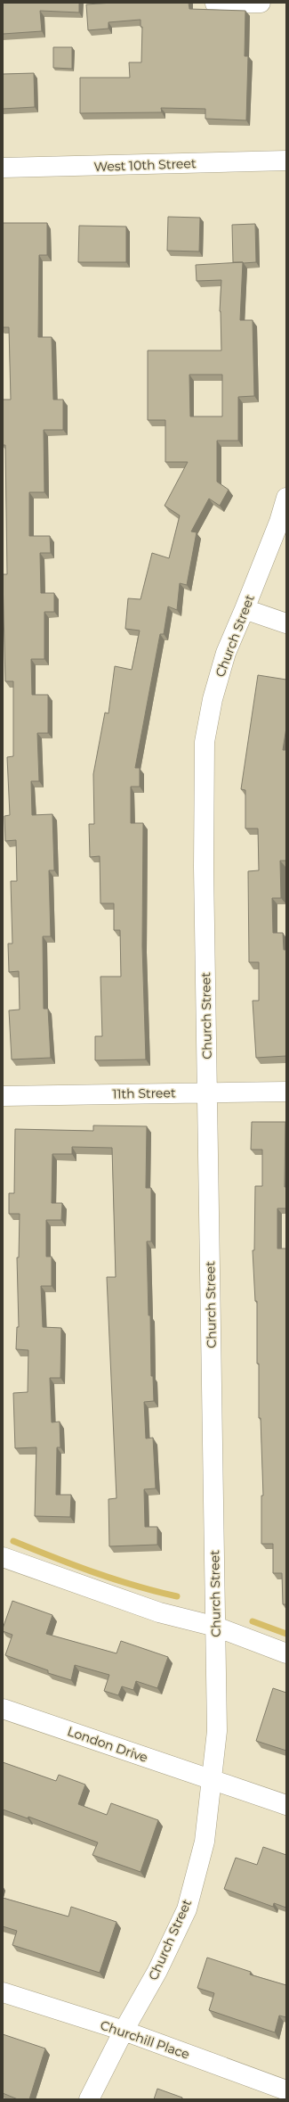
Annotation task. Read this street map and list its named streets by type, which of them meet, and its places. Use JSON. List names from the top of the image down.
{
  "streets": {
    "street": [
      "West 10th Street",
      "Church Street",
      "11th Street",
      "London Drive",
      "Churchill Place"
    ]
  },
  "crossings": [
    ["Church Street", "11th Street"],
    ["Church Street", "London Drive"],
    ["Church Street", "Churchill Place"]
  ]
}
